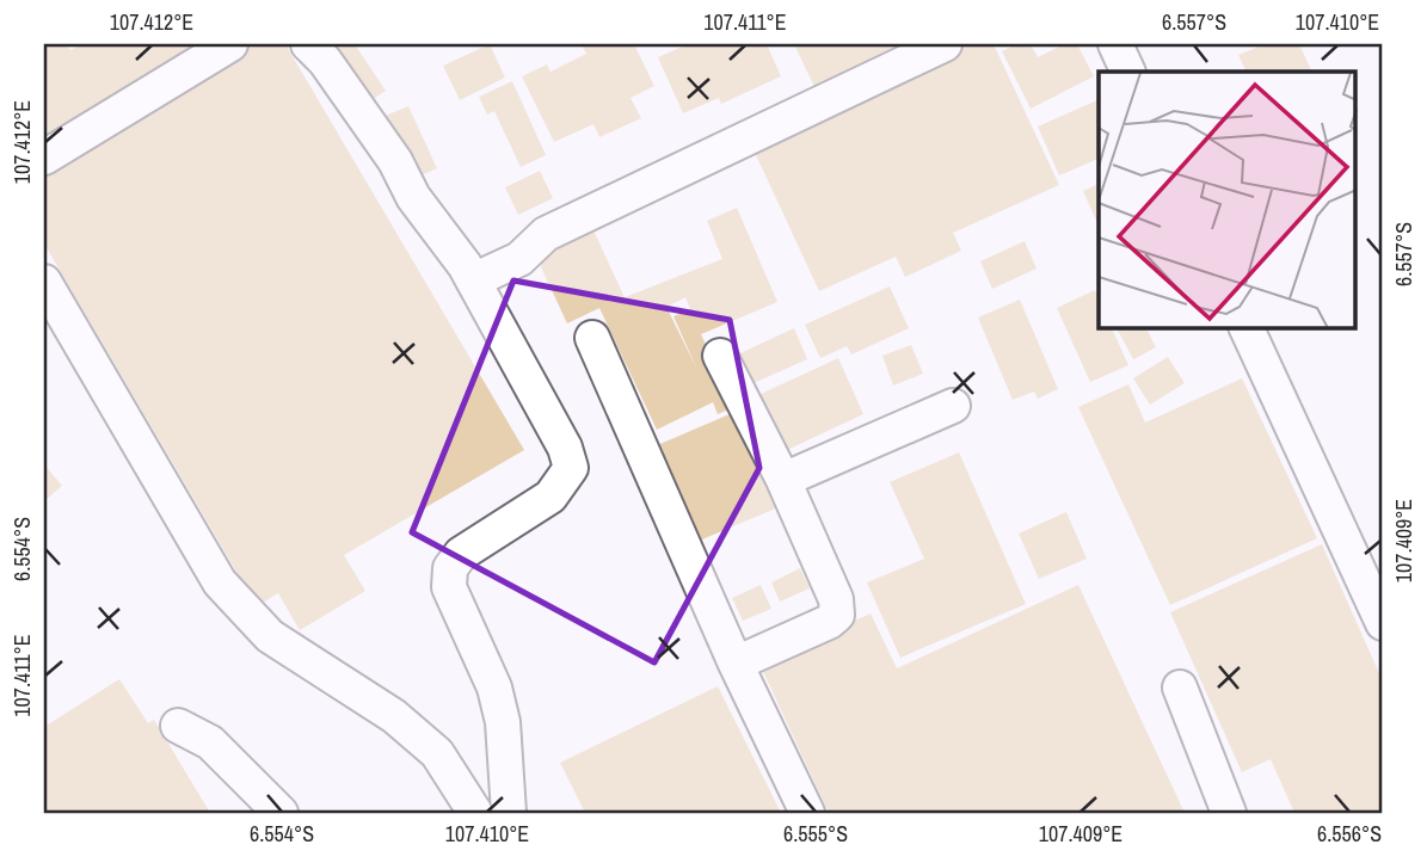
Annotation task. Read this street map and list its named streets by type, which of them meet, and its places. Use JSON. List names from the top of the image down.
{
  "coordinates": [
    "107.412°E",
    "107.411°E",
    "6.557°S",
    "107.410°E",
    "107.409°E",
    "6.554°S",
    "6.555°S",
    "6.556°S"
  ]
}
